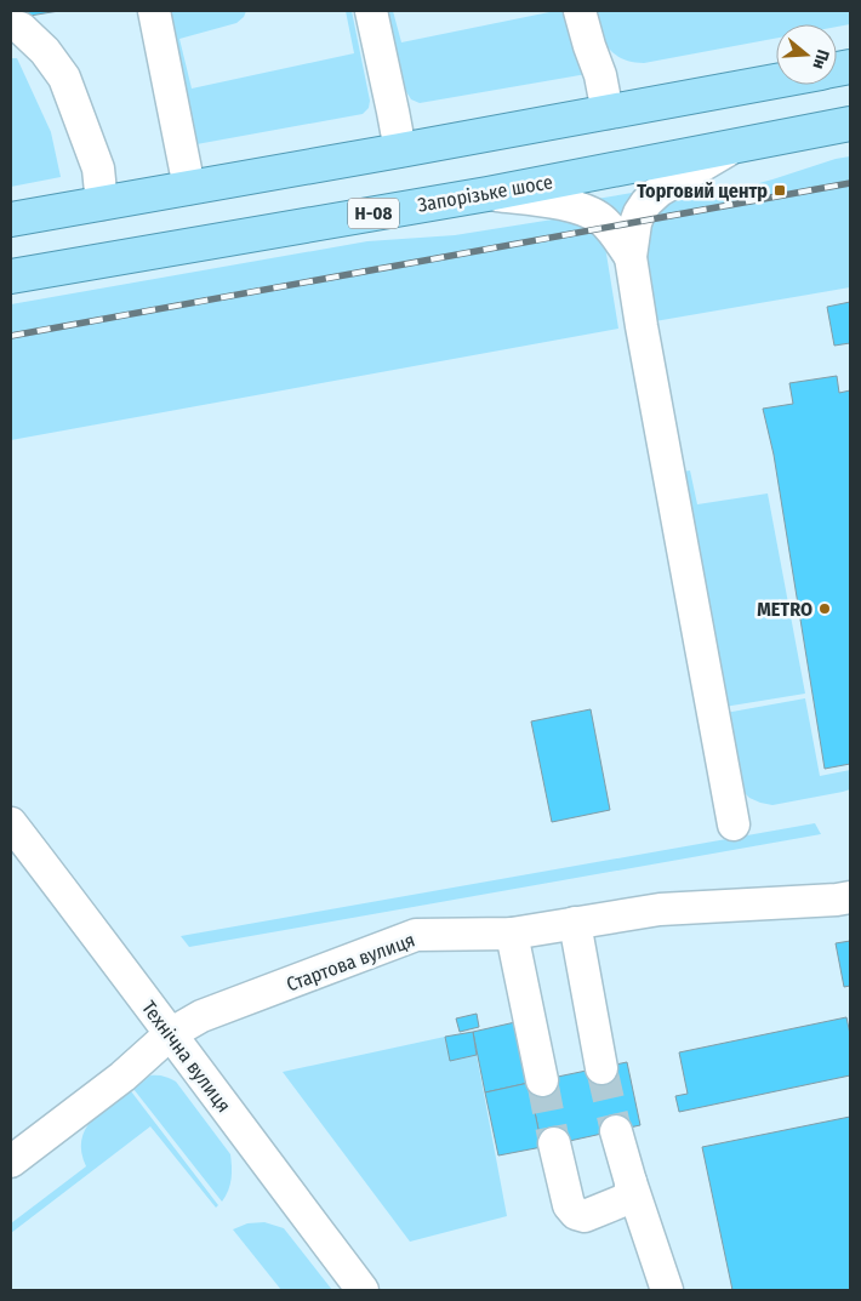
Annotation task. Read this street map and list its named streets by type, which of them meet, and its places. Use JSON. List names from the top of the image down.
{
  "streets": {
    "main road": ["Запорізьке шосе", "Н-08"],
    "street": ["Стартова вулиця", "Технічна вулиця"]
  },
  "crossings": [
    ["Стартова вулиця", "Технічна вулиця"]
  ],
  "places": {
    "transit": ["Торговий центр"],
    "other": ["METRO"]
  },
  "north": "right"
}
